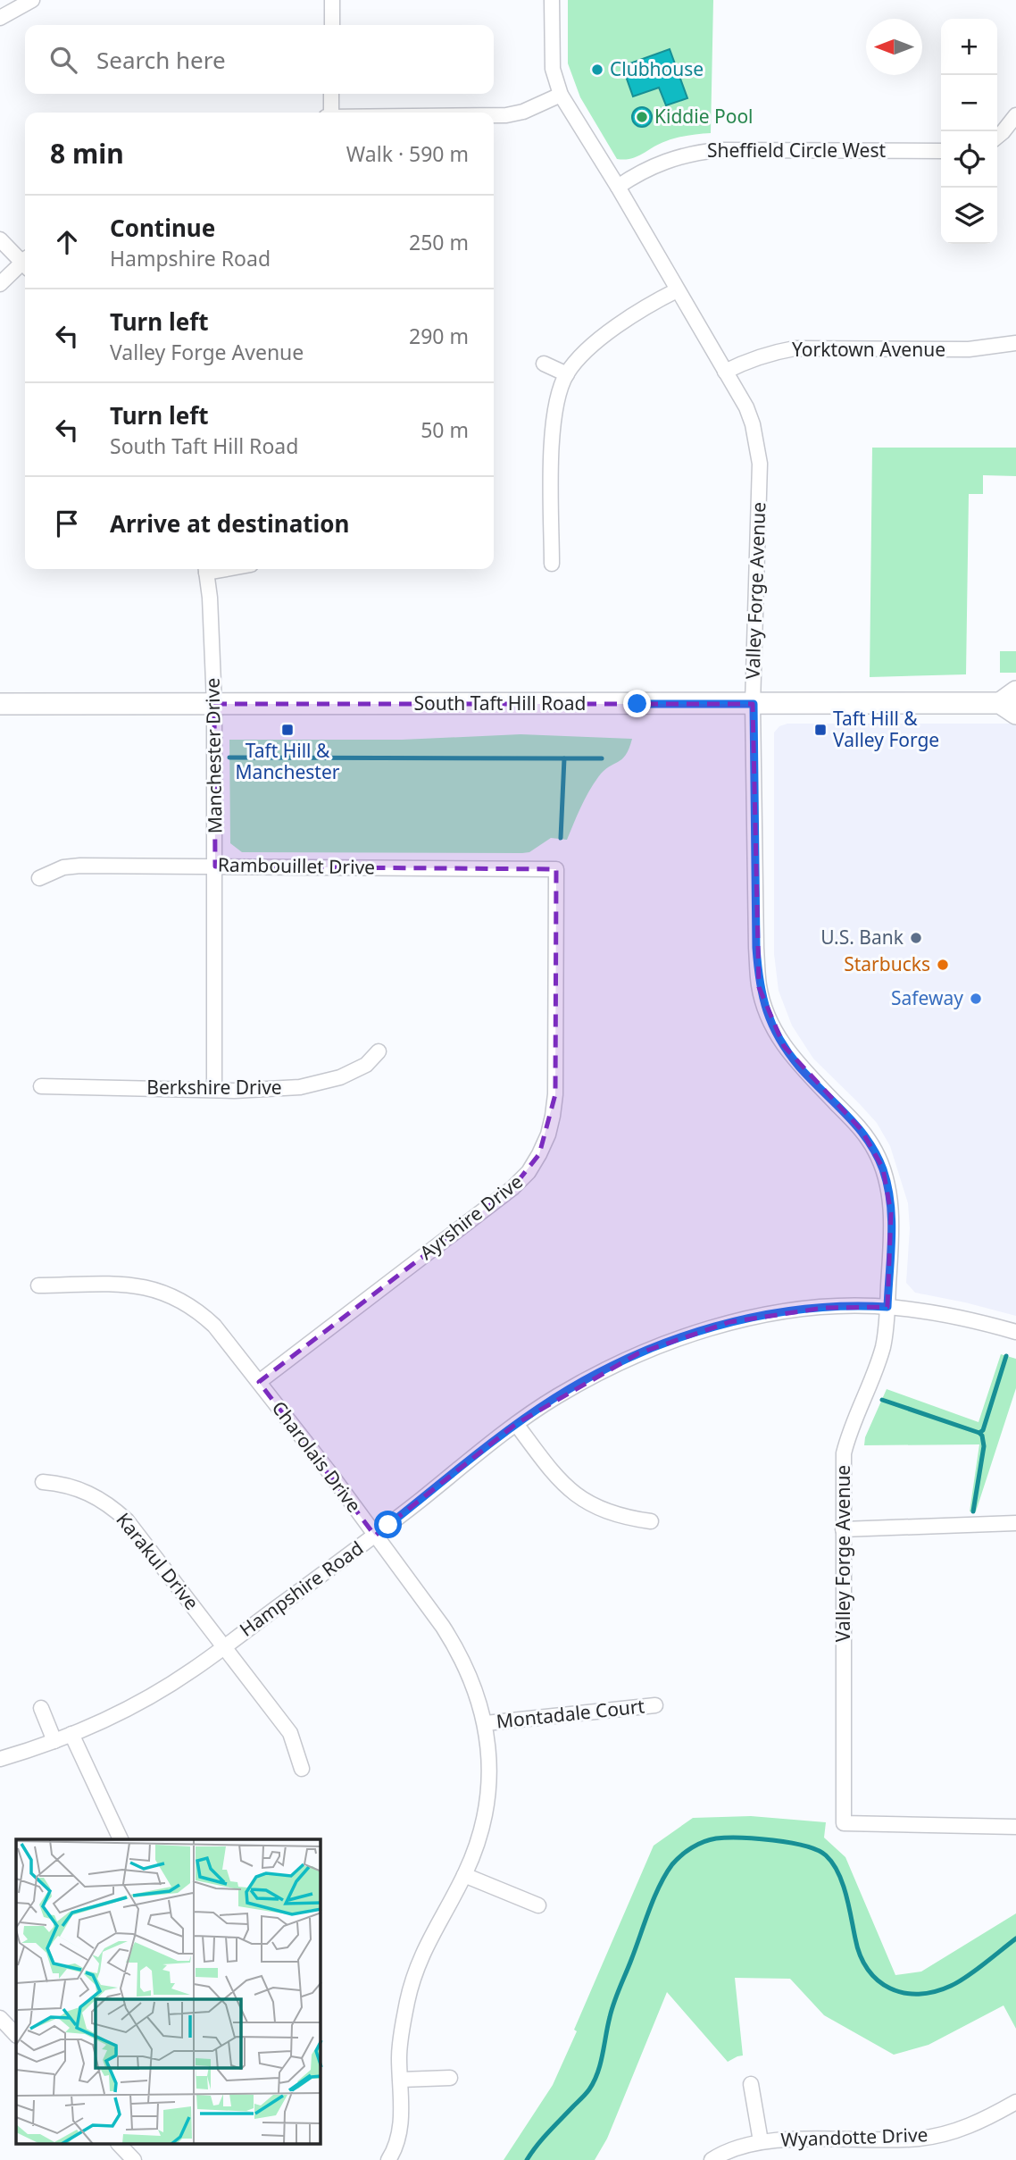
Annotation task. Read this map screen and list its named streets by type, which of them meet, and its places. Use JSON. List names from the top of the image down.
{
  "streets": {
    "main road": ["South Taft Hill Road"],
    "street": [
      "Sheffield Circle West",
      "Yorktown Avenue",
      "Valley Forge Avenue",
      "Manchester Drive",
      "Rambouillet Drive",
      "Berkshire Drive",
      "Ayrshire Drive",
      "Charolais Drive",
      "Karakul Drive",
      "Hampshire Road",
      "Montadale Court",
      "Wyandotte Drive"
    ]
  },
  "crossings": [
    ["Sheffield Circle West", "Valley Forge Avenue"],
    ["Yorktown Avenue", "Valley Forge Avenue"],
    ["Valley Forge Avenue", "South Taft Hill Road"],
    ["Valley Forge Avenue", "Hampshire Road"],
    ["South Taft Hill Road", "Manchester Drive"],
    ["Manchester Drive", "Rambouillet Drive"],
    ["Manchester Drive", "Berkshire Drive"],
    ["Rambouillet Drive", "Ayrshire Drive"],
    ["Ayrshire Drive", "Charolais Drive"],
    ["Charolais Drive", "Hampshire Road"],
    ["Charolais Drive", "Montadale Court"],
    ["Karakul Drive", "Hampshire Road"]
  ],
  "places": {
    "other": [
      "Clubhouse",
      "Kiddie Pool",
      "U.S. Bank",
      "Starbucks",
      "Safeway"
    ],
    "transit": ["Taft Hill & Manchester", "Taft Hill & Valley Forge"]
  },
  "north": "left",
  "page": {
    "map_buttons": ["+", "−"],
    "search": "Search here",
    "heading": ["8 min", "Walk · 590 m"],
    "list": [
      ["Continue", "Hampshire Road", "250 m"],
      ["Turn left", "Valley Forge Avenue", "290 m"],
      ["Turn left", "South Taft Hill Road", "50 m"],
      "Arrive at destination"
    ]
  }
}
